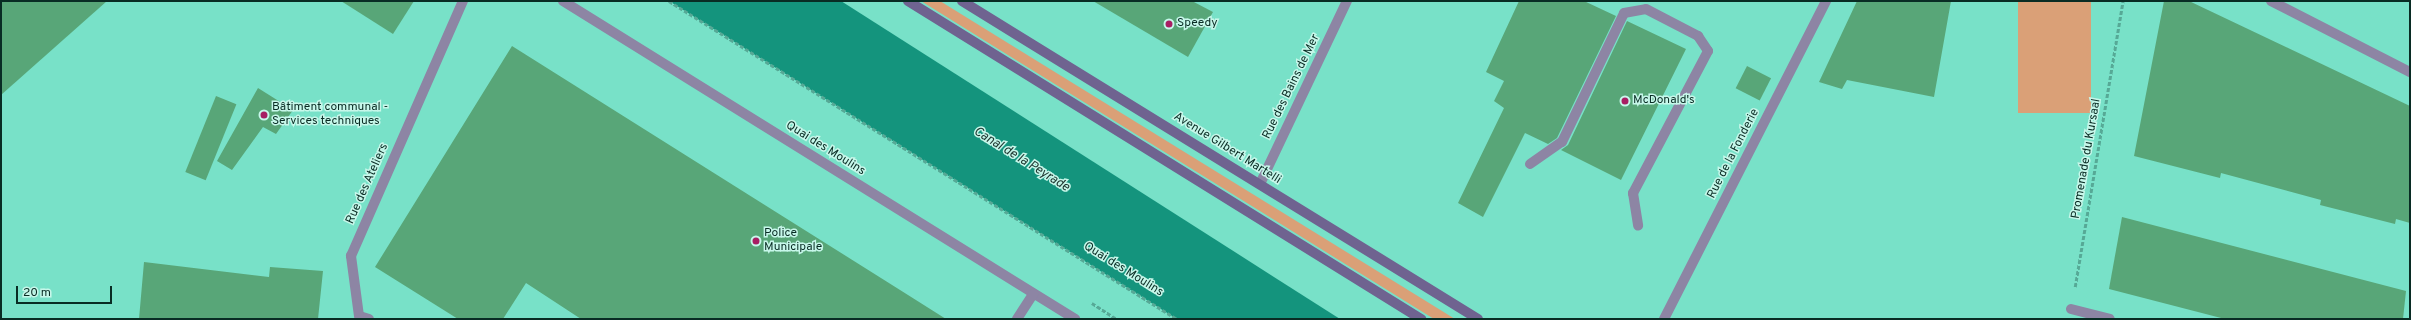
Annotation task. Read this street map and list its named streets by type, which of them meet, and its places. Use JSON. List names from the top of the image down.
{
  "streets": {
    "main road": ["Avenue Gilbert Martelli"],
    "street": [
      "Rue des Bains de Mer",
      "Quai des Moulins",
      "Rue de la Fonderie",
      "Rue des Ateliers"
    ],
    "path": ["Promenade du Kursaal"]
  },
  "crossings": [
    ["Rue des Bains de Mer", "Avenue Gilbert Martelli"]
  ],
  "water": ["Canal de la Peyrade"],
  "places": [
    "Speedy",
    "McDonald's",
    "Bâtiment communal - Services techniques",
    "Police Municipale"
  ],
  "scale_bar": "20 m"
}
